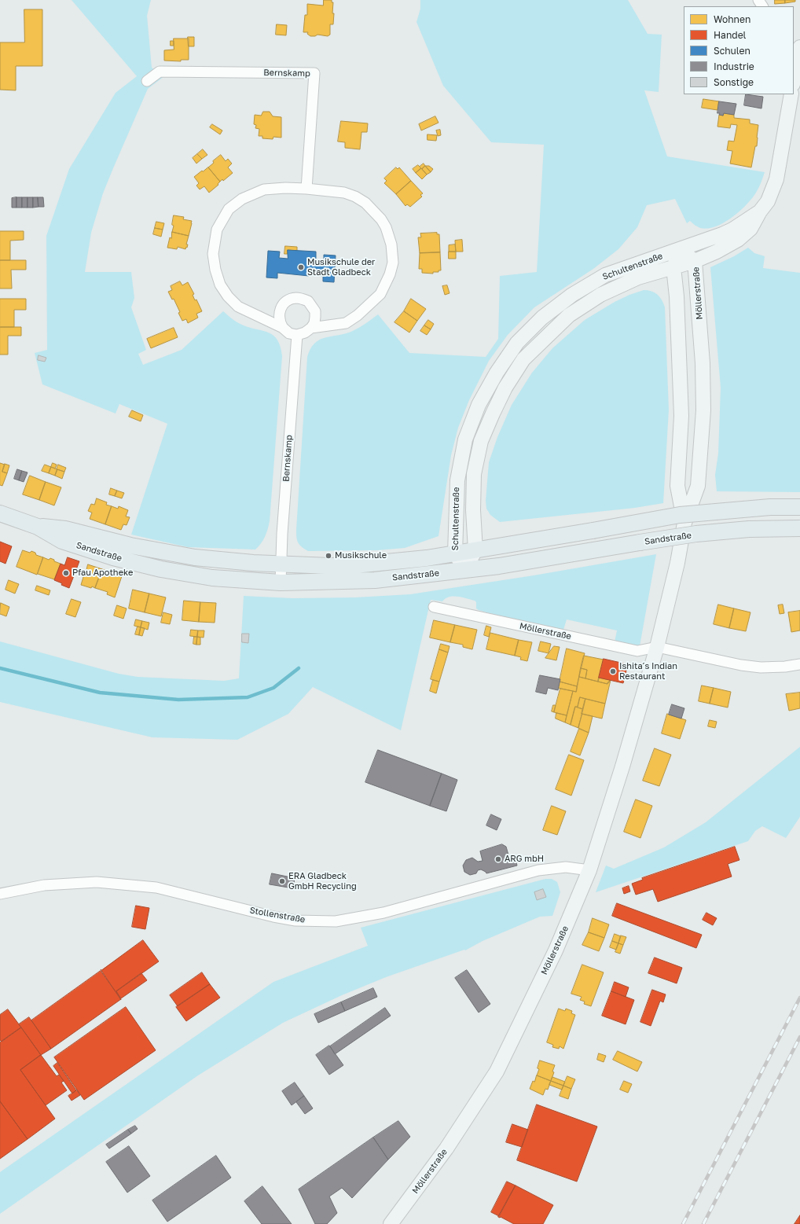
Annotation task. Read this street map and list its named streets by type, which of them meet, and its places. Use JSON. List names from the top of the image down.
{
  "streets": {
    "main road": ["Sandstraße"],
    "street": [
      "Bernskamp",
      "Schultenstraße",
      "Möllerstraße",
      "Stollenstraße"
    ]
  },
  "crossings": [
    ["Bernskamp", "Sandstraße"],
    ["Schultenstraße", "Möllerstraße"],
    ["Schultenstraße", "Sandstraße"],
    ["Möllerstraße", "Stollenstraße"]
  ],
  "places": [
    "Musikschule der Stadt Gladbeck",
    "Musikschule",
    "Pfau Apotheke",
    "Ishita´s Indian Restaurant",
    "ARG mbH",
    "ERA Gladbeck GmbH Recycling"
  ],
  "legend": [
    "Wohnen",
    "Handel",
    "Schulen",
    "Industrie",
    "Sonstige"
  ]
}
